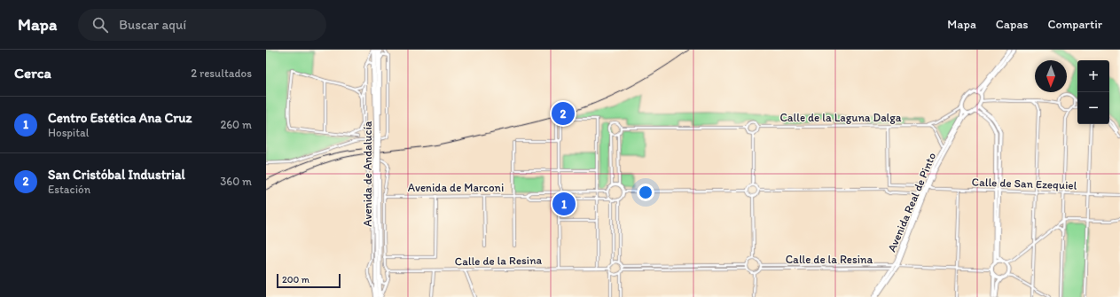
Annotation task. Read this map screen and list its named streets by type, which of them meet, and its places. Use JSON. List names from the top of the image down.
{
  "streets": {
    "main road": ["Avenida de Andalucía", "Avenida Real de Pinto"],
    "street": [
      "Calle de la Laguna Dalga",
      "Calle de San Ezequiel",
      "Avenida de Marconi",
      "Calle de la Resina"
    ]
  },
  "crossings": [
    ["Calle de la Laguna Dalga", "Avenida Real de Pinto"],
    ["Avenida de Andalucía", "Avenida de Marconi"],
    ["Avenida de Andalucía", "Calle de la Resina"],
    ["Calle de San Ezequiel", "Avenida Real de Pinto"],
    ["Avenida Real de Pinto", "Calle de la Resina"]
  ],
  "scale_bar": "200 m",
  "north": "bottom",
  "page": {
    "header": "Mapa",
    "search": "Buscar aquí",
    "nav": ["Mapa", "Capas", "Compartir"],
    "heading": ["Cerca", "2 resultados"],
    "map_buttons": ["+", "−"],
    "list": [
      {
        "mark": "1",
        "name": "Centro Estética Ana Cruz",
        "note": "Hospital",
        "value": "260 m"
      },
      {
        "mark": "2",
        "name": "San Cristóbal Industrial",
        "note": "Estación",
        "value": "360 m"
      }
    ],
    "pins": ["2", "1"],
    "scale": "200 m"
  }
}
